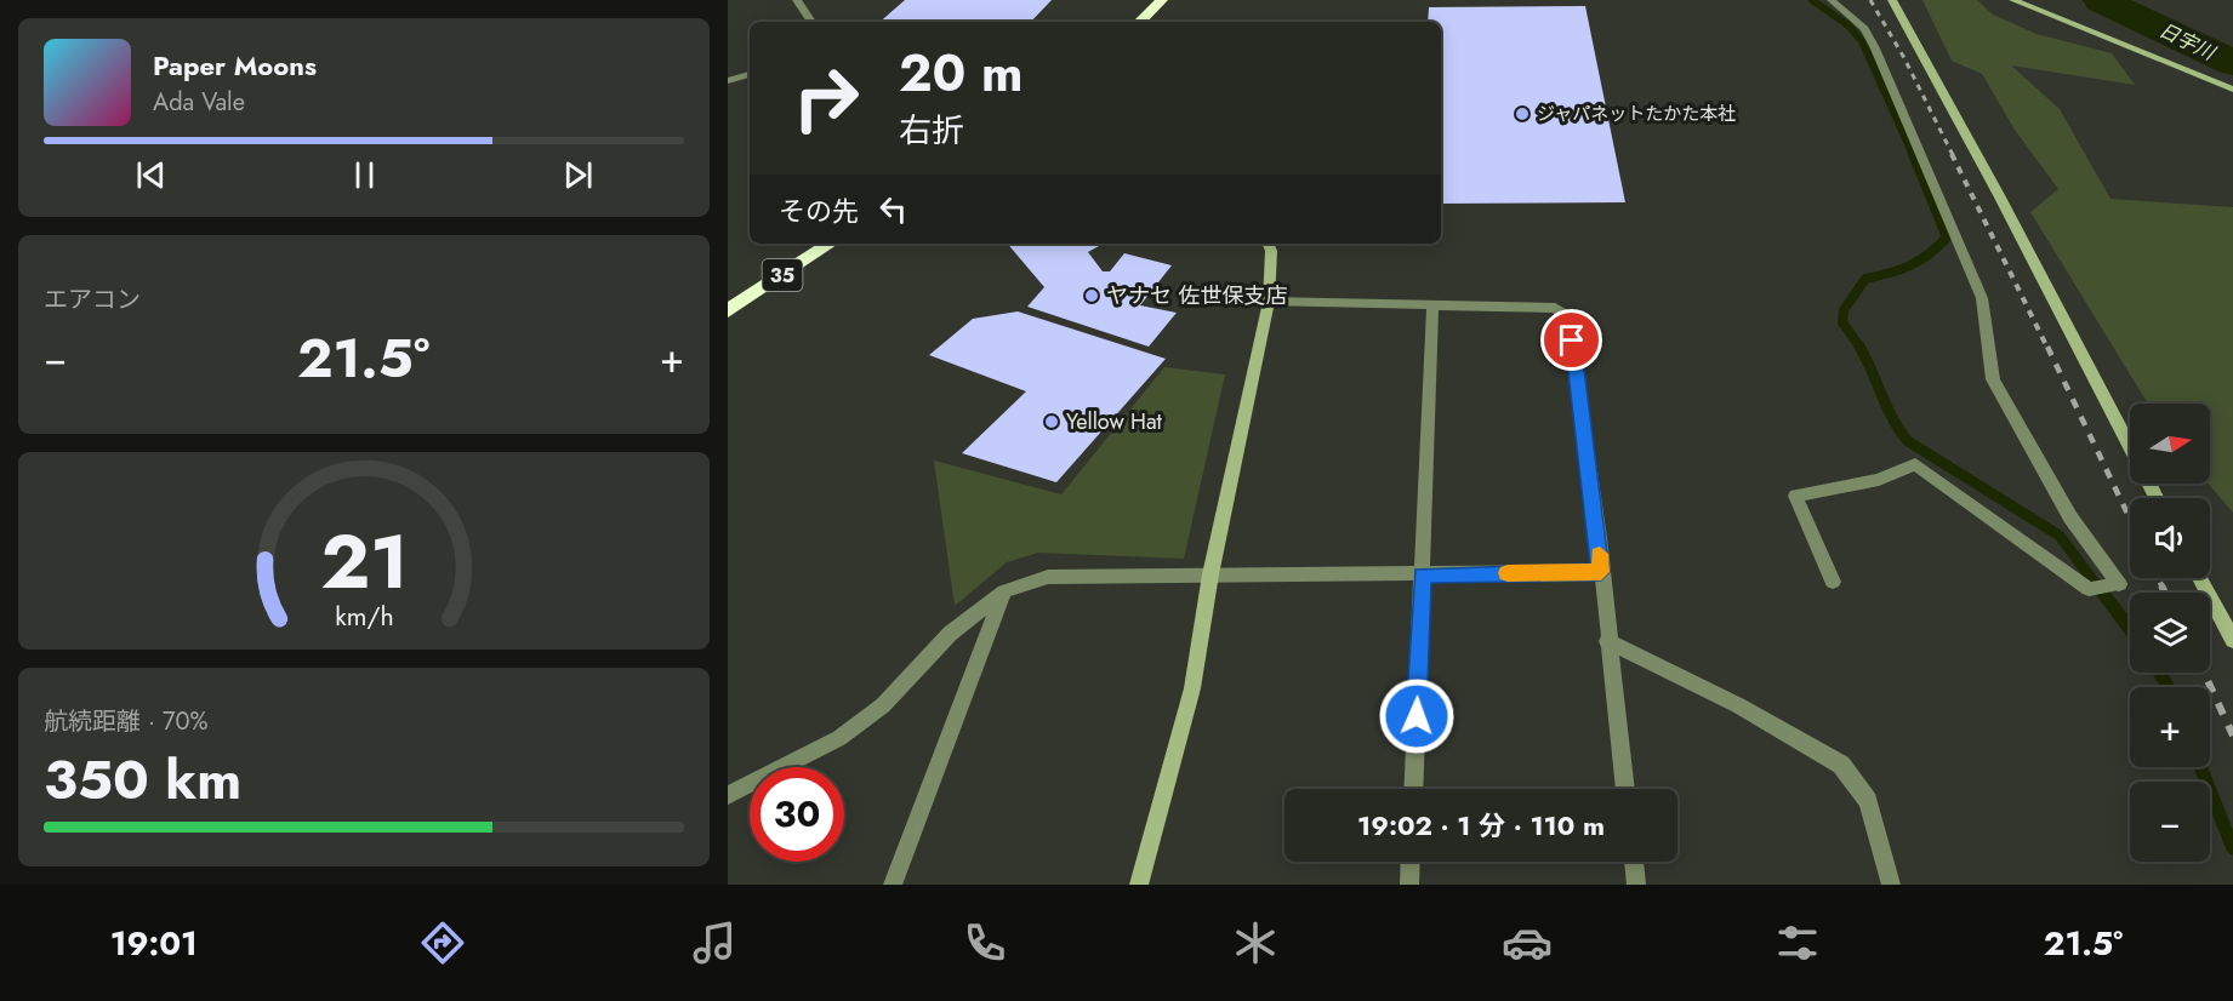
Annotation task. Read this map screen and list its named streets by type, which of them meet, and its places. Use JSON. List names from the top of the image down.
{
  "streets": {
    "highway": ["35"]
  },
  "water": ["日宇川"],
  "places": ["ジャパネットたかた本社", "ヤナセ 佐世保支店", "Yellow Hat"],
  "north": "right",
  "page": {
    "turn": ["20 m", "右折"],
    "song": ["Paper Moons", "Ada Vale"],
    "then": "その先",
    "tile": [
      "エアコン",
      ["航続距離 · 70%", "350 km"]
    ],
    "heat": ["−", "21.5°", "+"],
    "map_buttons": ["+", "−"],
    "limit": "30",
    "trip": "19:02 · 1 分 · 110 m",
    "tabs": ["19:01", "21.5°"],
    "gauge": ["21", "km/h"]
  }
}
